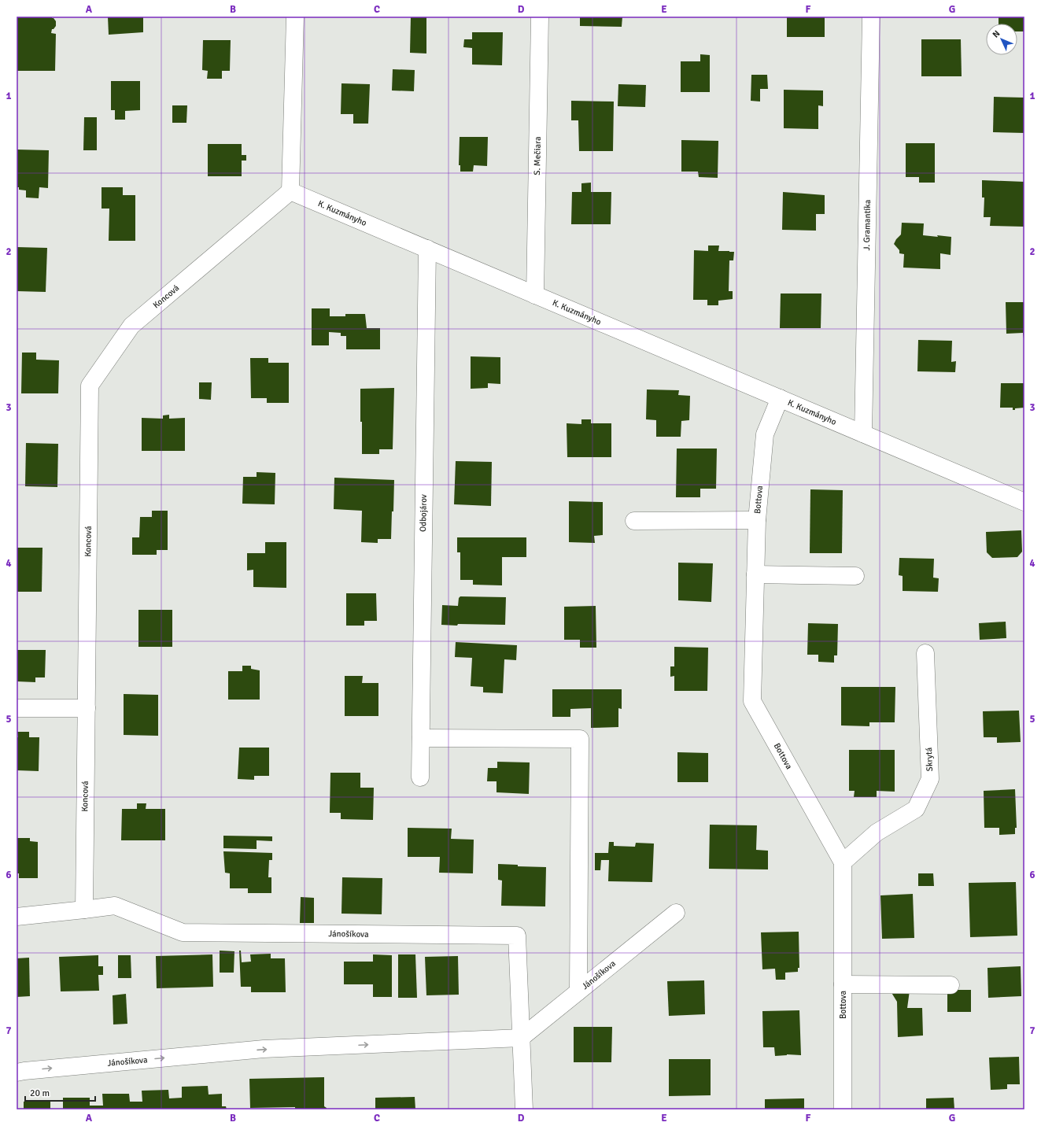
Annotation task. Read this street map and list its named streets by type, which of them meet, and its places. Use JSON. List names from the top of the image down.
{
  "streets": {
    "street": [
      "S. Mečiara",
      "K. Kuzmányho",
      "J. Gramantíka",
      "Koncová",
      "Bottova",
      "Odbojárov",
      "Skrytá",
      "Jánošíkova"
    ]
  },
  "crossings": [
    ["S. Mečiara", "K. Kuzmányho"],
    ["K. Kuzmányho", "J. Gramantíka"],
    ["K. Kuzmányho", "Koncová"],
    ["K. Kuzmányho", "Bottova"],
    ["K. Kuzmányho", "Odbojárov"],
    ["Koncová", "Jánošíkova"],
    ["Bottova", "Skrytá"]
  ],
  "one_way": ["Jánošíkova"],
  "scale_bar": "20 m",
  "north": "top left",
  "grid": {
    "columns": [
      "A",
      "B",
      "C",
      "D",
      "E",
      "F",
      "G"
    ],
    "rows": [
      "1",
      "2",
      "3",
      "4",
      "5",
      "6",
      "7"
    ]
  }
}
